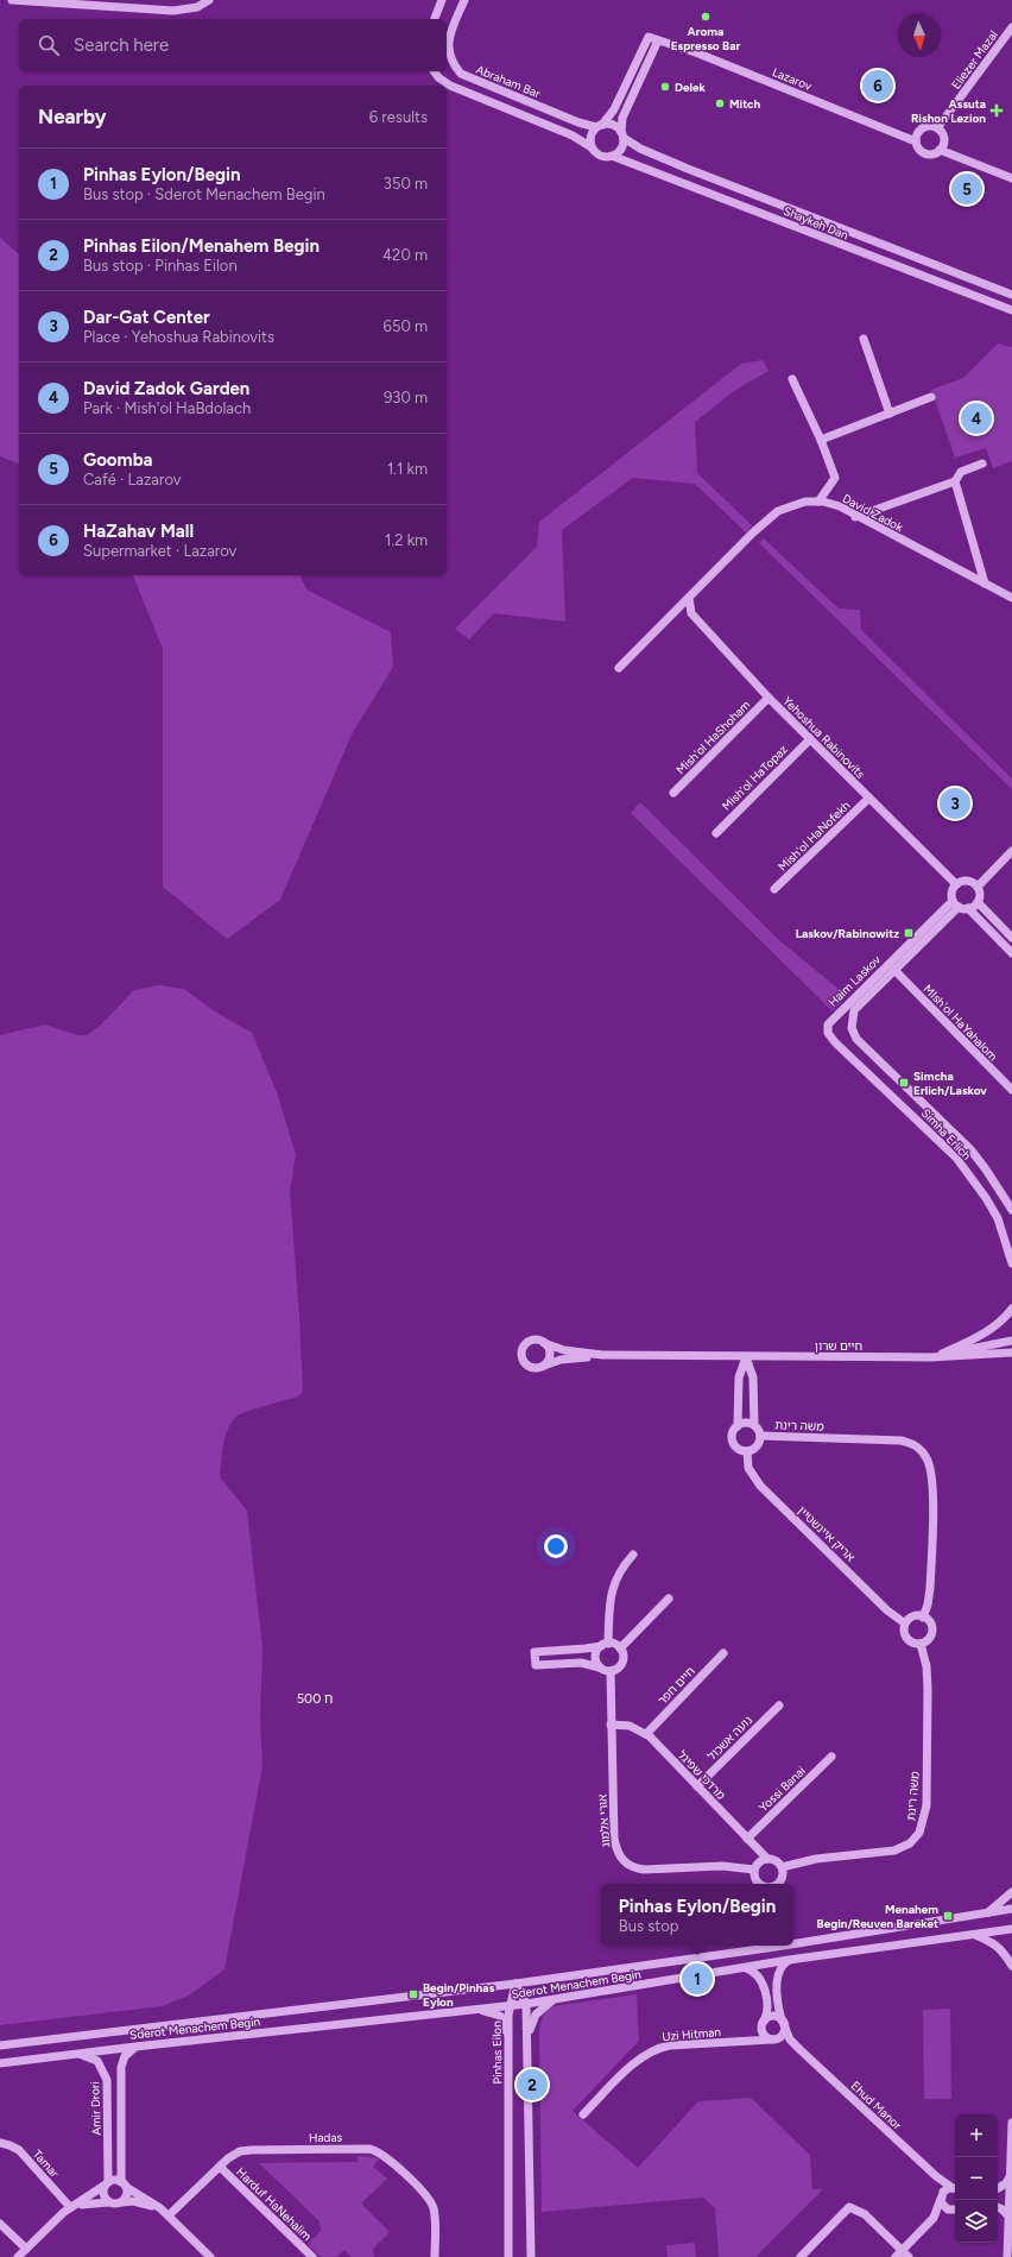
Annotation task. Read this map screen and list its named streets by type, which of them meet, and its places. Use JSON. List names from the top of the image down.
{
  "streets": {
    "street": [
      "Eliezer Mazal",
      "Lazarov",
      "Abraham Bar",
      "Shaykeh Dan",
      "David Zadok",
      "Mish'ol HaShoham",
      "Yehoshua Rabinovits",
      "Mish'ol HaTopaz",
      "Mish'ol HaNofekh",
      "Haim Laskov",
      "MIsh'ol HaYahalom",
      "Simha Erlich",
      "חיים שרון",
      "משה רינת",
      "אריק איינשטיין",
      "חיים חפר",
      "נועה אשכול",
      "מרדכי שפיגל",
      "Yossi Banai",
      "אורי אלמוג",
      "Sderot Menachem Begin",
      "Uzi Hitman",
      "Pinhas Eilon",
      "Ehud Manor",
      "Amir Drori",
      "Hadas",
      "Tamar",
      "Harduf HaNehalim"
    ]
  },
  "crossings": [
    ["Eliezer Mazal", "Lazarov"],
    ["Lazarov", "Abraham Bar"],
    ["Lazarov", "Shaykeh Dan"],
    ["Abraham Bar", "Shaykeh Dan"],
    ["David Zadok", "Yehoshua Rabinovits"],
    ["Mish'ol HaShoham", "Yehoshua Rabinovits"],
    ["Yehoshua Rabinovits", "Mish'ol HaTopaz"],
    ["Yehoshua Rabinovits", "Mish'ol HaNofekh"],
    ["Yehoshua Rabinovits", "Haim Laskov"],
    ["Haim Laskov", "MIsh'ol HaYahalom"],
    ["Haim Laskov", "Simha Erlich"],
    ["משה רינת", "אריק איינשטיין"],
    ["חיים חפר", "מרדכי שפיגל"],
    ["נועה אשכול", "מרדכי שפיגל"],
    ["מרדכי שפיגל", "Yossi Banai"],
    ["מרדכי שפיגל", "אורי אלמוג"],
    ["Sderot Menachem Begin", "Pinhas Eilon"],
    ["Sderot Menachem Begin", "Ehud Manor"],
    ["Sderot Menachem Begin", "Amir Drori"],
    ["Uzi Hitman", "Ehud Manor"],
    ["Hadas", "Harduf HaNehalim"]
  ],
  "districts": ["ח 500"],
  "places": {
    "other": ["Aroma Espresso Bar", "Delek", "Mitch"],
    "health": ["Assuta Rishon Lezion"],
    "transit": [
      "Laskov/Rabinowitz",
      "Simcha Erlich/Laskov",
      "Menahem Begin/Reuven Bareket",
      "Begin/Pinhas Eylon"
    ]
  },
  "north": "bottom",
  "page": {
    "search": "Search here",
    "pins": [
      "6",
      "5",
      "4",
      "3",
      "1",
      "2"
    ],
    "heading": ["Nearby", "6 results"],
    "list": [
      {
        "mark": "1",
        "name": "Pinhas Eylon/Begin",
        "note": "Bus stop · Sderot Menachem Begin",
        "value": "350 m"
      },
      {
        "mark": "2",
        "name": "Pinhas Eilon/Menahem Begin",
        "note": "Bus stop · Pinhas Eilon",
        "value": "420 m"
      },
      {
        "mark": "3",
        "name": "Dar-Gat Center",
        "note": "Place · Yehoshua Rabinovits",
        "value": "650 m"
      },
      {
        "mark": "4",
        "name": "David Zadok Garden",
        "note": "Park · Mish'ol HaBdolach",
        "value": "930 m"
      },
      {
        "mark": "5",
        "name": "Goomba",
        "note": "Café · Lazarov",
        "value": "1.1 km"
      },
      {
        "mark": "6",
        "name": "HaZahav Mall",
        "note": "Supermarket · Lazarov",
        "value": "1.2 km"
      }
    ],
    "popup": ["Pinhas Eylon/Begin", "Bus stop"],
    "map_buttons": ["+", "−"]
  }
}
